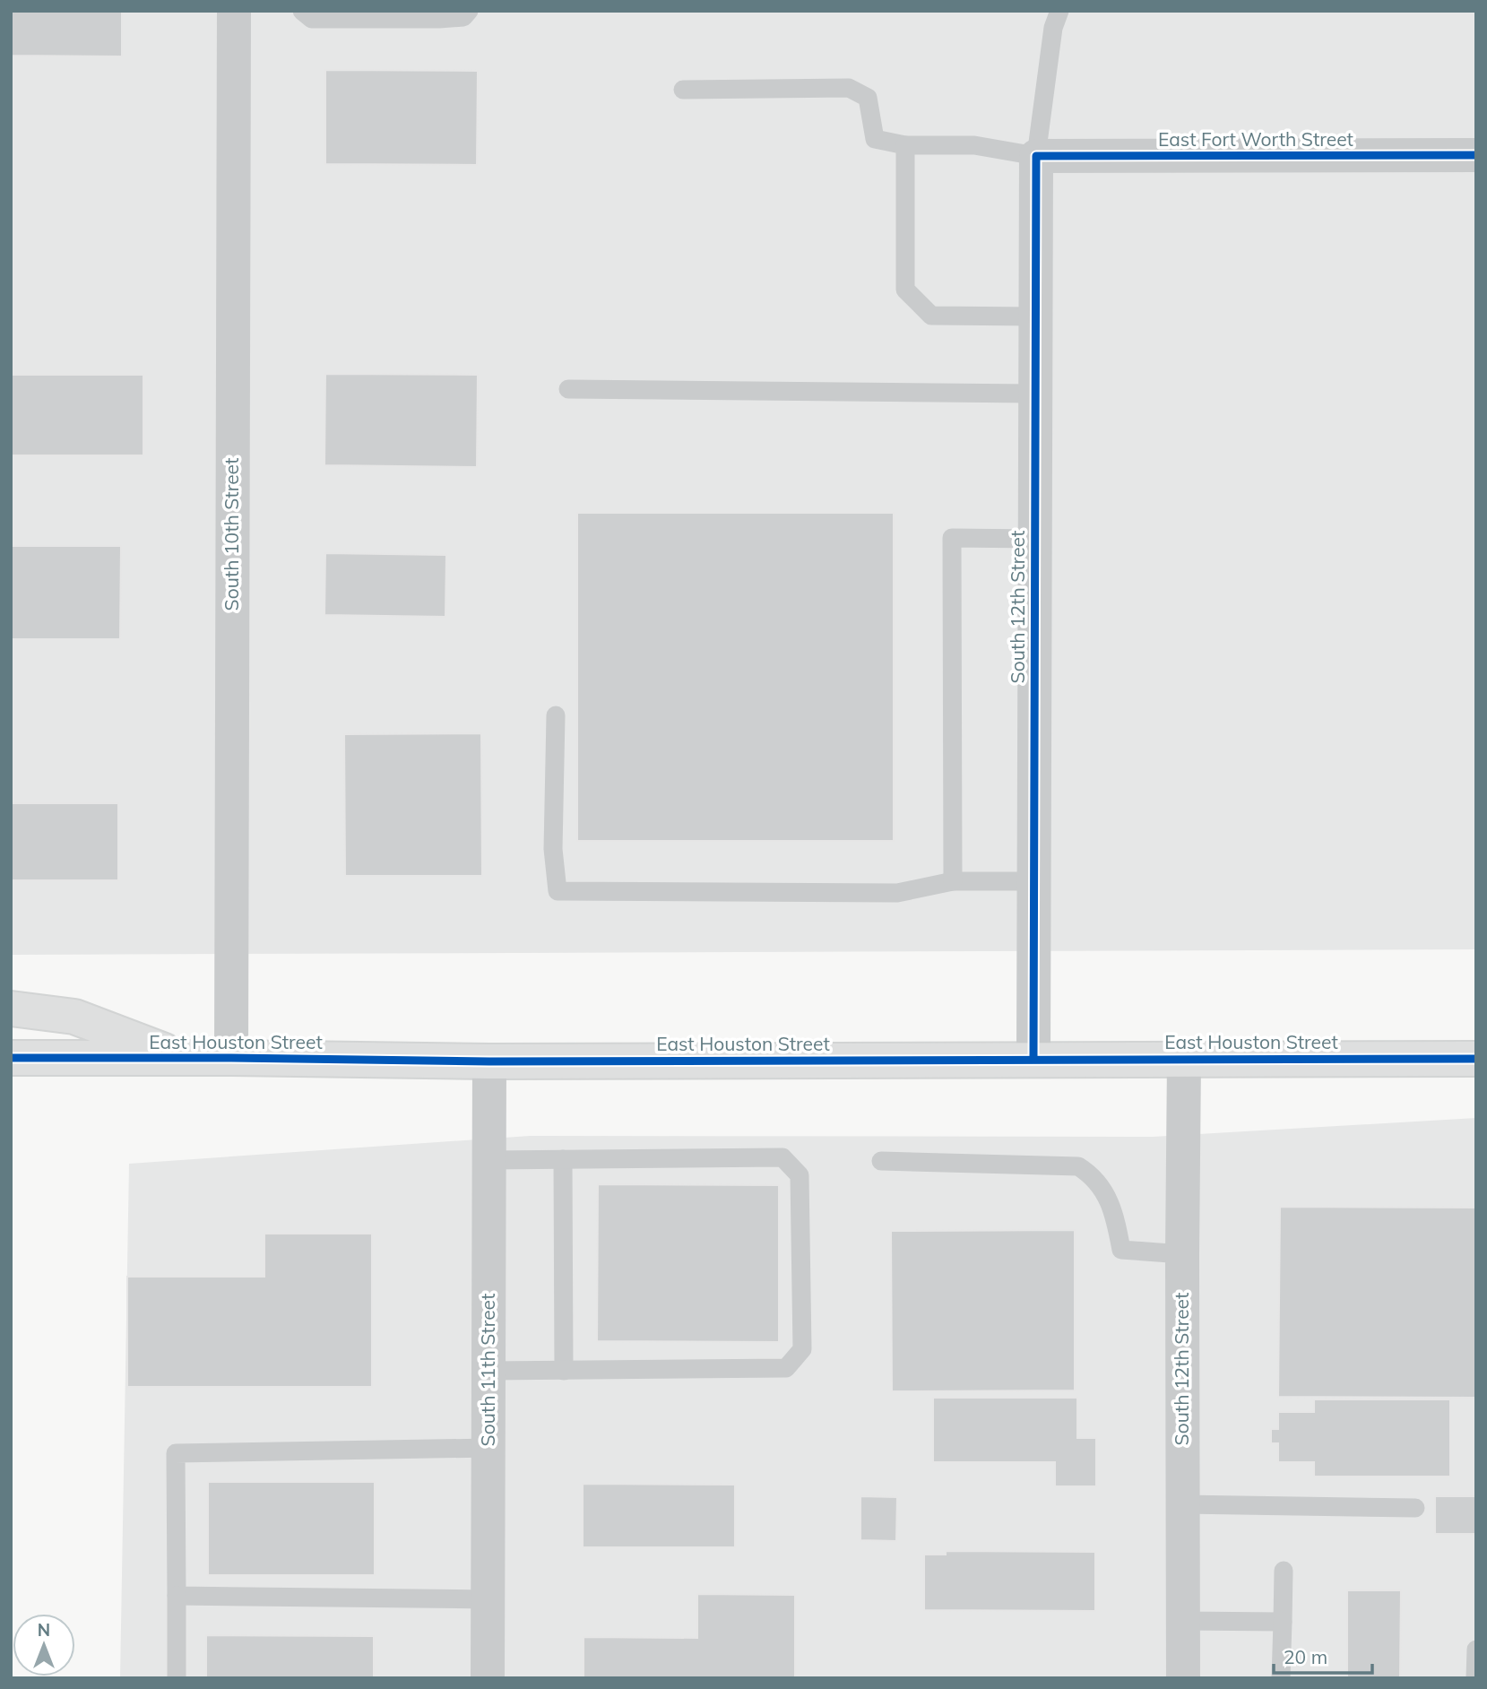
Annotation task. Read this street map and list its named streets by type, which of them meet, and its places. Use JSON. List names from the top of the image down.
{
  "streets": {
    "street": [
      "East Fort Worth Street",
      "South 10th Street",
      "South 12th Street",
      "East Houston Street",
      "South 11th Street"
    ]
  },
  "crossings": [
    ["East Fort Worth Street", "South 12th Street"],
    ["South 10th Street", "East Houston Street"],
    ["South 12th Street", "East Houston Street"],
    ["East Houston Street", "South 11th Street"]
  ],
  "scale_bar": "20 m",
  "north": "top"
}
